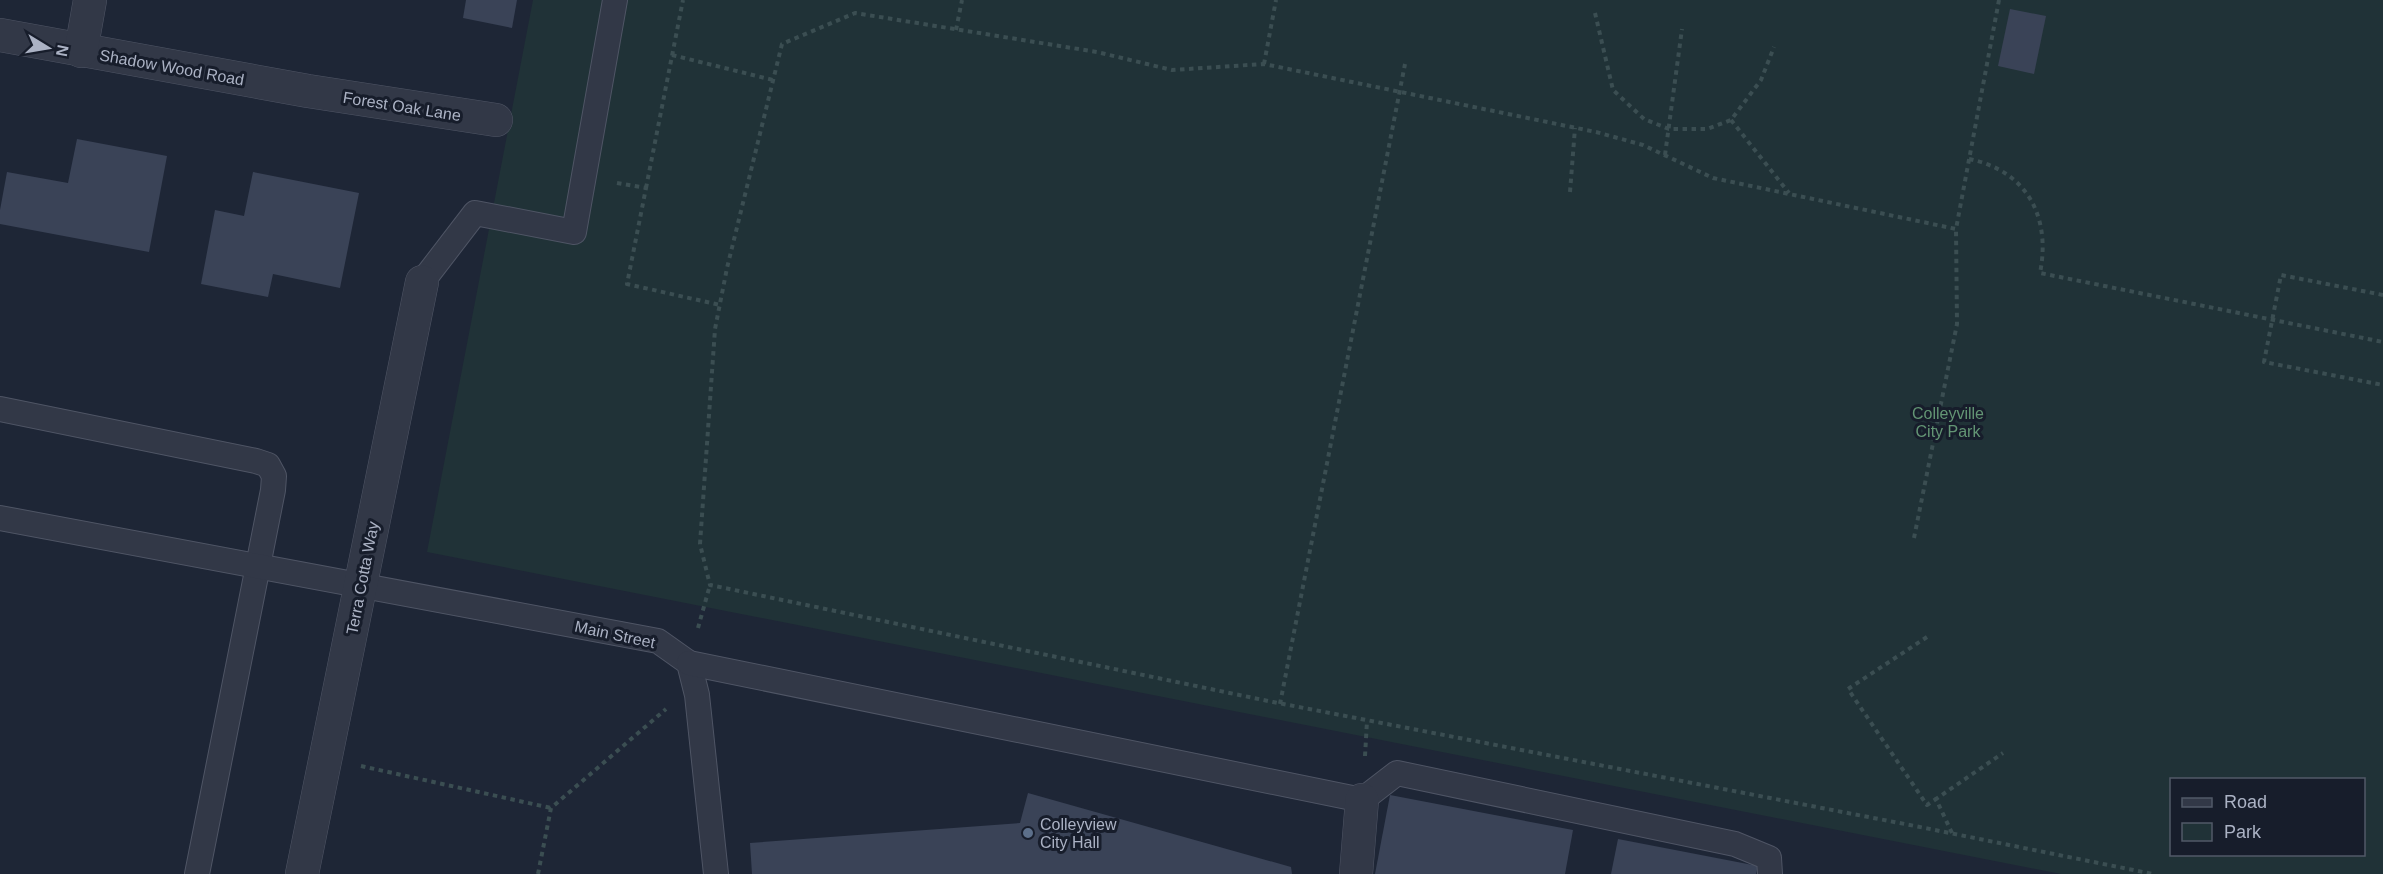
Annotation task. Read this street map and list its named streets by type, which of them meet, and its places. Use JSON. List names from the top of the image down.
{
  "streets": {
    "street": ["Shadow Wood Road", "Forest Oak Lane", "Terra Cotta Way"],
    "lane": ["Main Street"]
  },
  "crossings": [
    ["Shadow Wood Road", "Forest Oak Lane"],
    ["Terra Cotta Way", "Main Street"]
  ],
  "parks": ["Colleyville City Park"],
  "places": ["Colleyview City Hall"],
  "legend": ["Road", "Park"],
  "north": "right"
}
